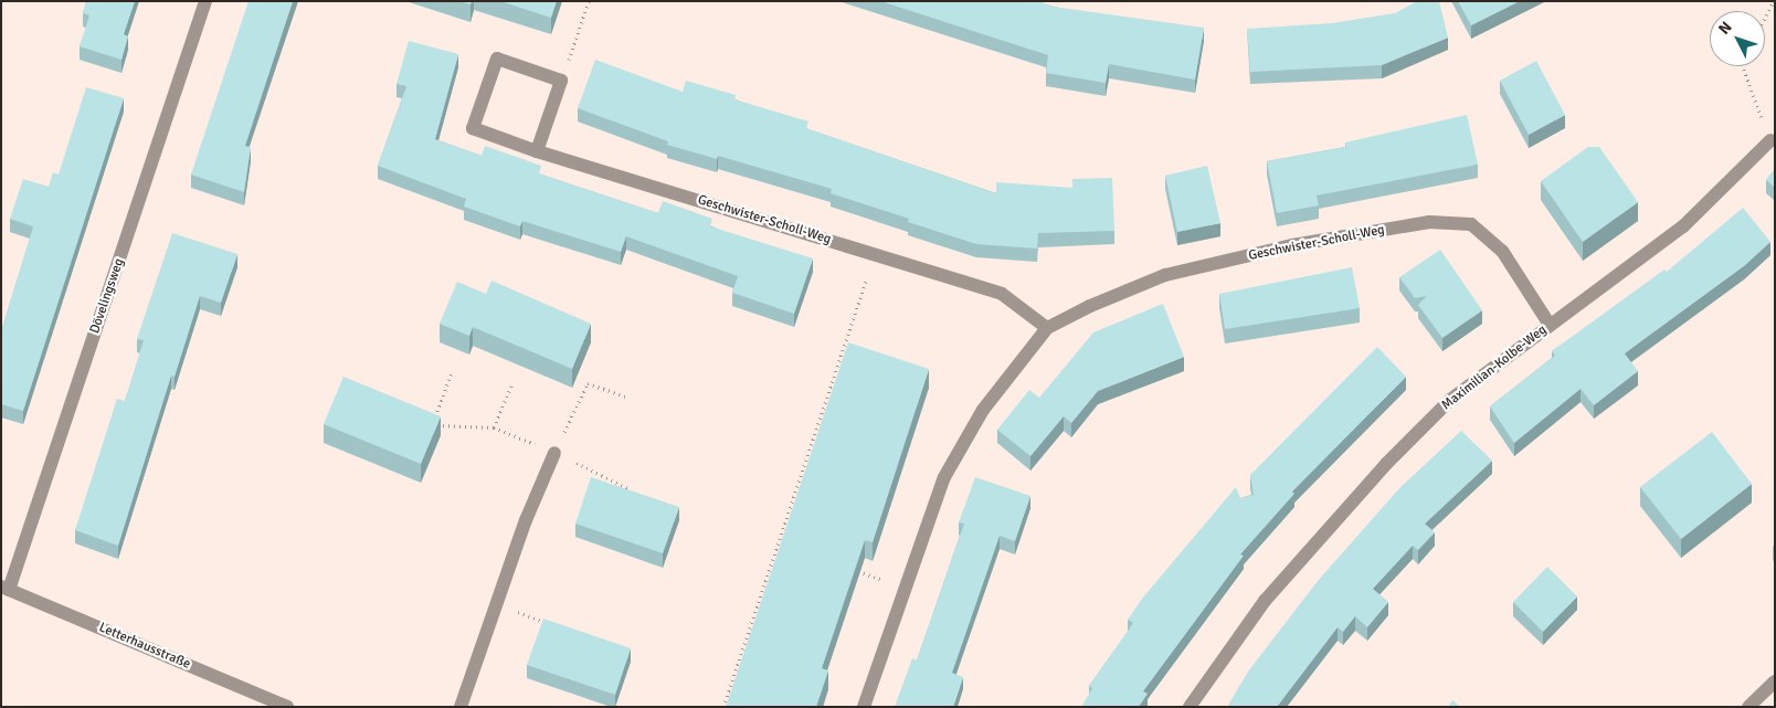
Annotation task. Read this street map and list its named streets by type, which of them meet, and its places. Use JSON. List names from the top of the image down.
{
  "streets": {
    "street": [
      "Geschwister-Scholl-Weg",
      "Dövelingsweg",
      "Maximilian-Kolbe-Weg",
      "Letterhausstraße"
    ]
  },
  "crossings": [
    ["Geschwister-Scholl-Weg", "Maximilian-Kolbe-Weg"],
    ["Dövelingsweg", "Letterhausstraße"]
  ],
  "north": "top left"
}
